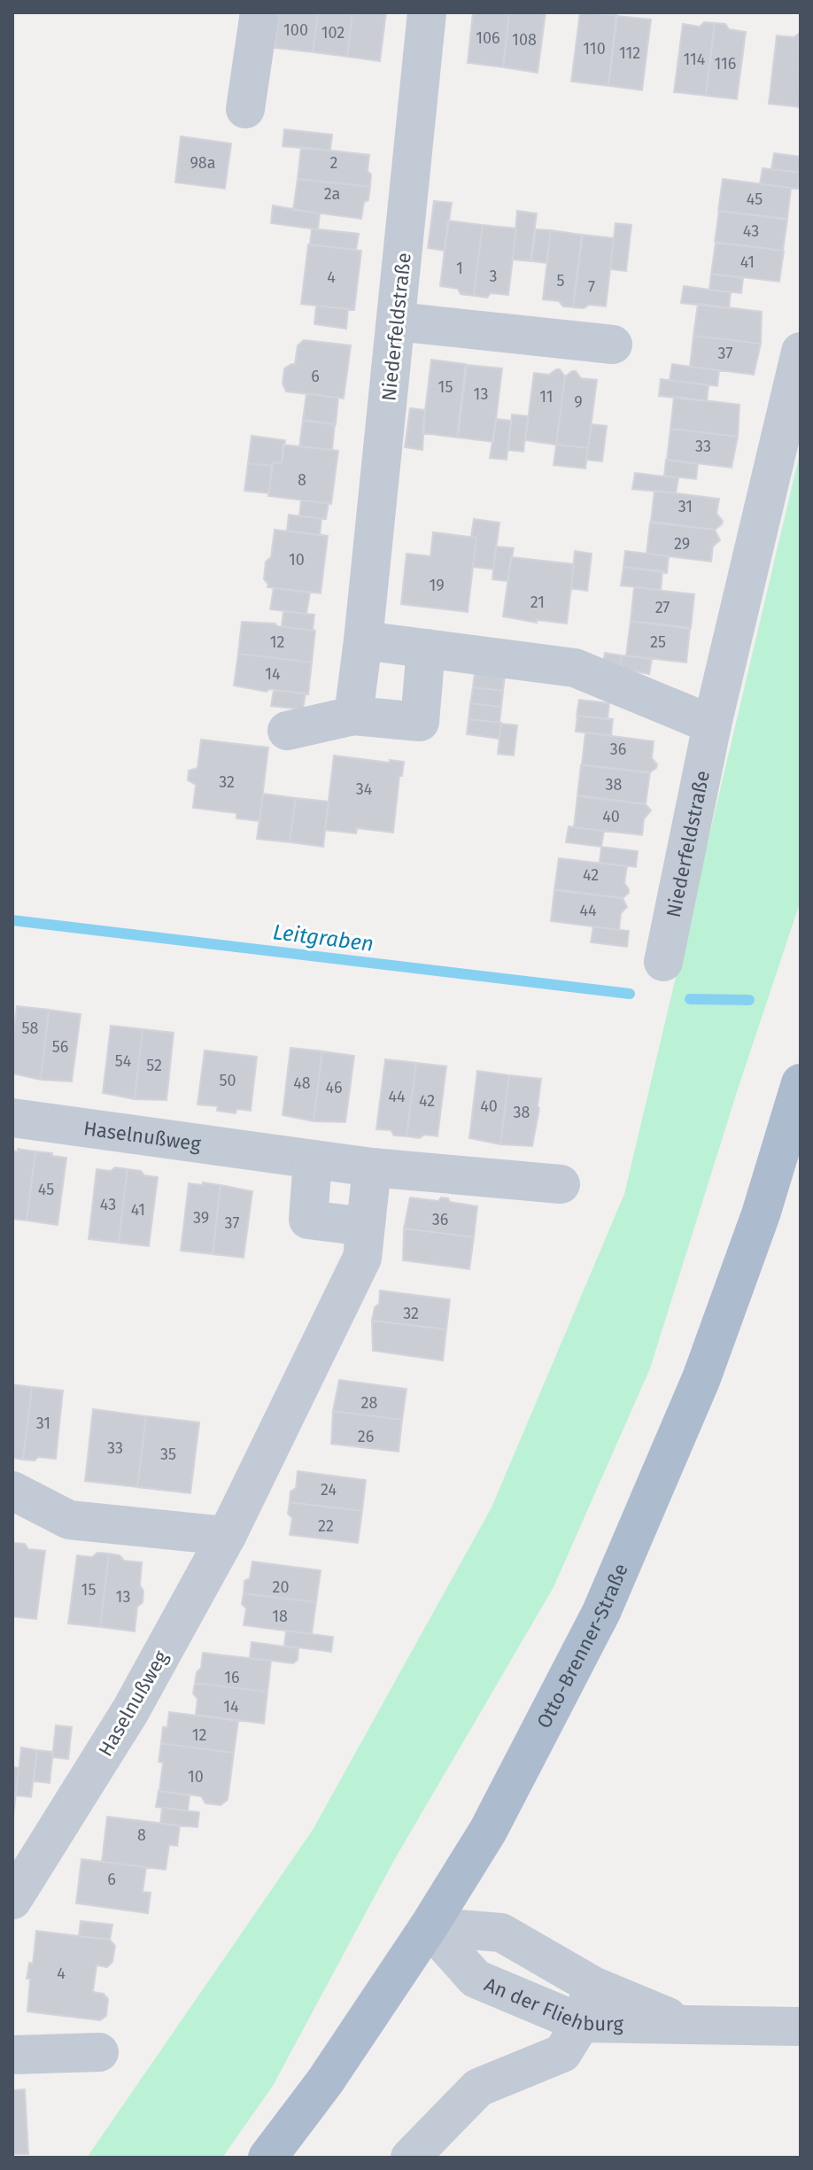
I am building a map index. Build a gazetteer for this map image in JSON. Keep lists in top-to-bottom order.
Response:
{
  "streets": {
    "main road": ["Otto-Brenner-Straße"],
    "street": ["Niederfeldstraße", "Haselnußweg", "An der Fliehburg"]
  },
  "crossings": [
    ["Otto-Brenner-Straße", "An der Fliehburg"]
  ],
  "water": ["Leitgraben"],
  "house_numbers": [
    "100",
    "102",
    "106",
    "108",
    "110",
    "112",
    "114",
    "116",
    "98a",
    "2",
    "2a",
    "45",
    "43",
    "41",
    "1",
    "3",
    "4",
    "5",
    "7",
    "37",
    "6",
    "15",
    "13",
    "11",
    "9",
    "33",
    "8",
    "31",
    "29",
    "10",
    "19",
    "21",
    "27",
    "12",
    "25",
    "14",
    "36",
    "32",
    "38",
    "34",
    "40",
    "42",
    "44",
    "58",
    "56",
    "54",
    "52",
    "50",
    "48",
    "46",
    "44",
    "42",
    "40",
    "38",
    "45",
    "43",
    "41",
    "39",
    "36",
    "37",
    "32",
    "28",
    "31",
    "26",
    "33",
    "35",
    "24",
    "22",
    "20",
    "15",
    "13",
    "18",
    "16",
    "14",
    "12",
    "10",
    "8",
    "6",
    "4"
  ]
}
